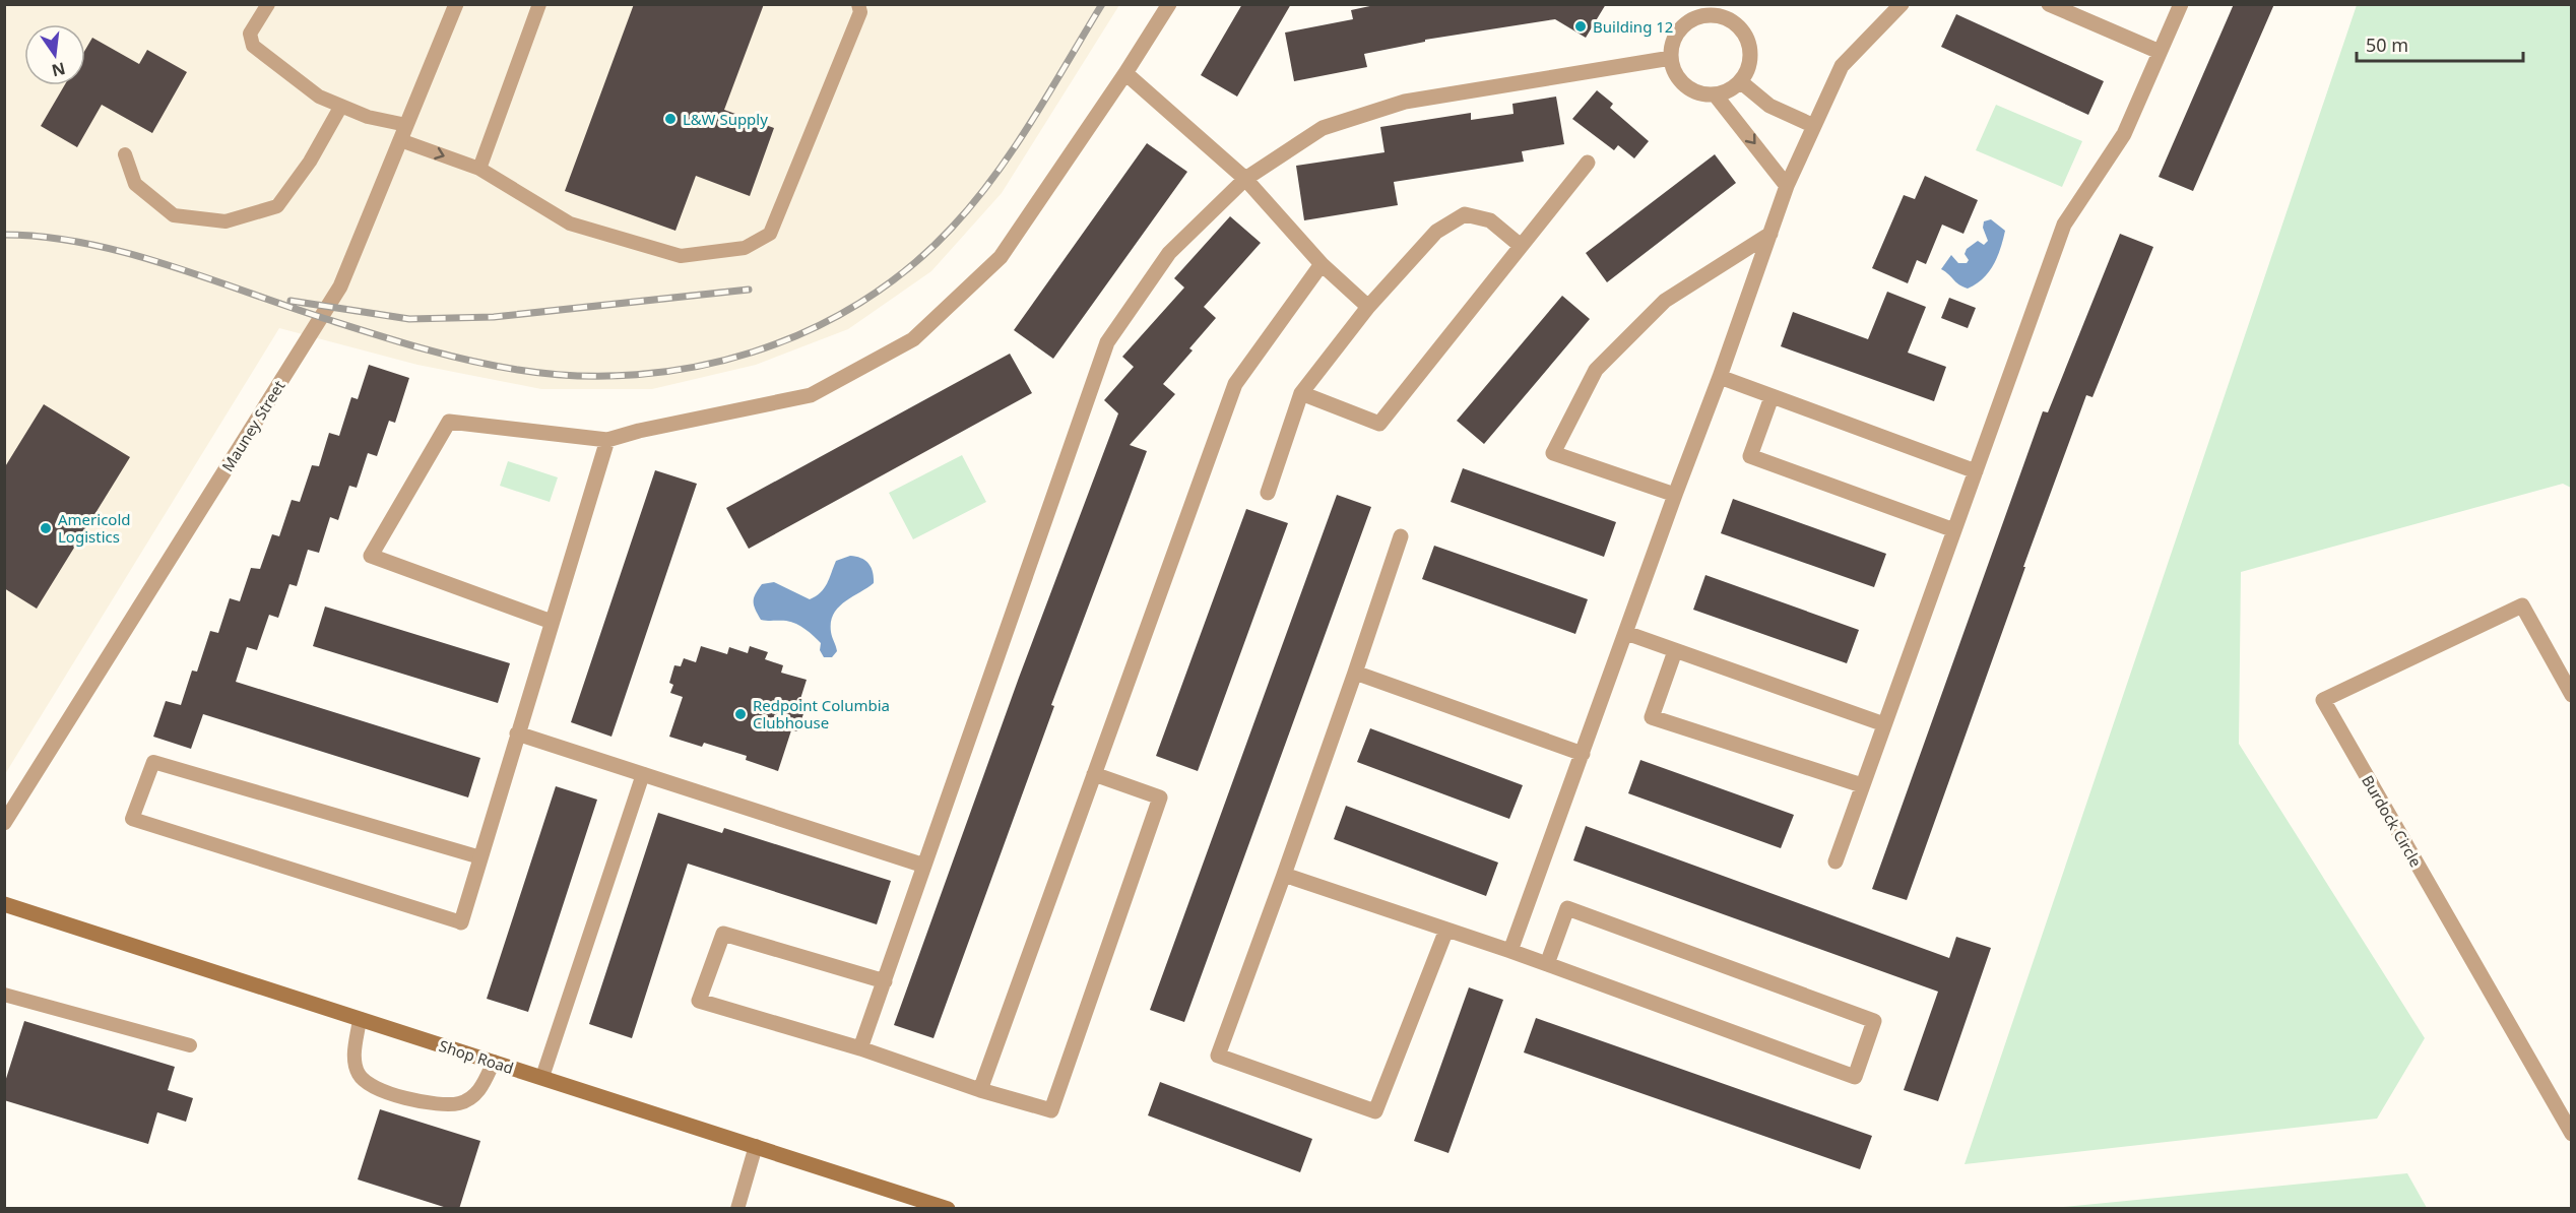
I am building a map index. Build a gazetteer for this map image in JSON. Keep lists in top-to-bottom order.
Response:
{
  "streets": {
    "street": ["Mauney Street", "Burdock Circle", "Shop Road"]
  },
  "places": [
    "Building 12",
    "L&W Supply",
    "Americold Logistics",
    "Redpoint Columbia Clubhouse"
  ],
  "scale_bar": "50 m",
  "north": "bottom"
}
